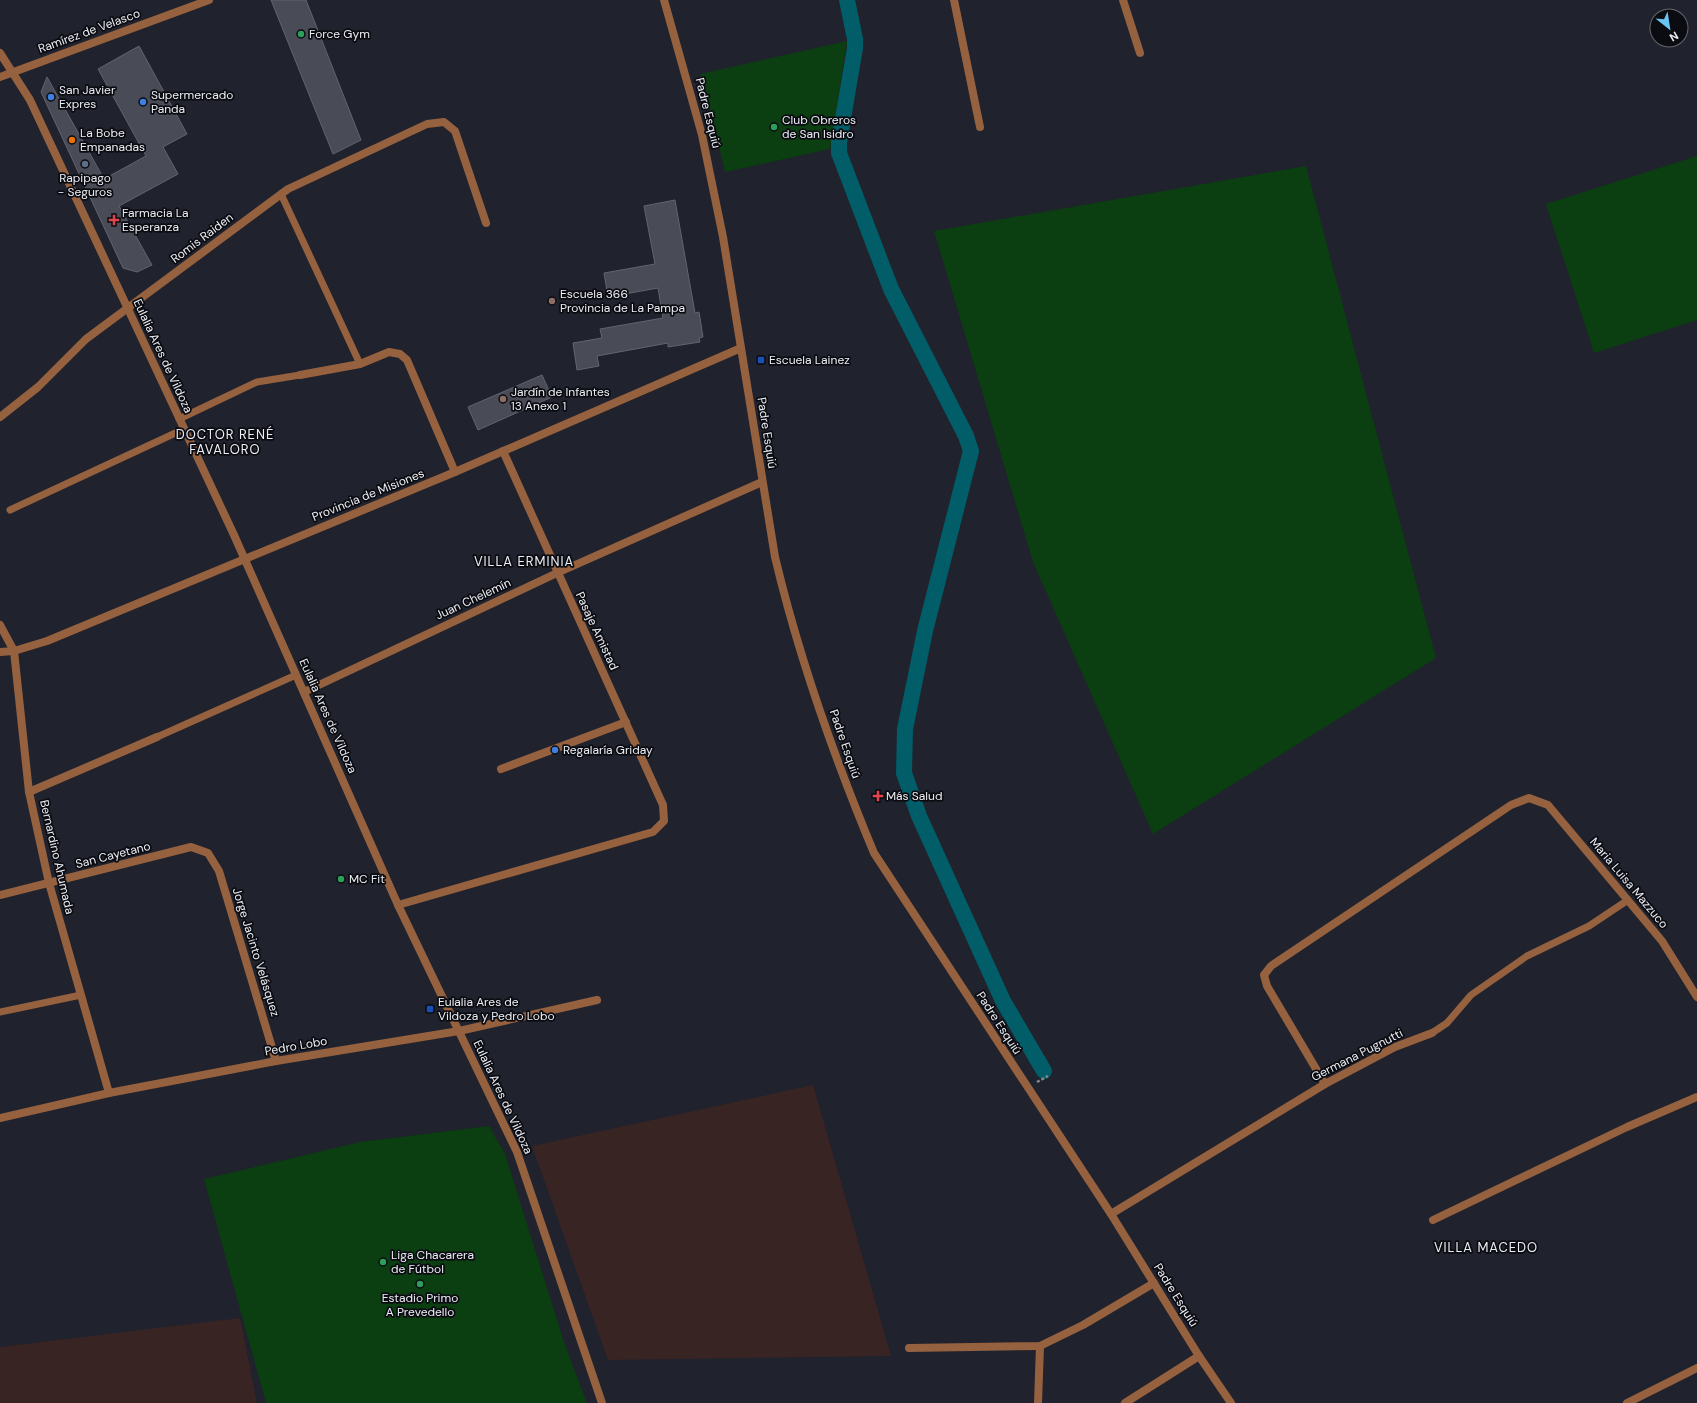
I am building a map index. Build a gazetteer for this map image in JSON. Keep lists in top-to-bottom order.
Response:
{
  "streets": {
    "street": [
      "Ramírez de Velasco",
      "Padre Esquiú",
      "Romis Raiden",
      "Eulalia Ares de Vildoza",
      "Provincia de Misiones",
      "Juan Chelemín",
      "Pasaje Amistad",
      "San Cayetano",
      "Bernardino Ahumada",
      "Maria Luisa Mazzuco",
      "Jorge Jacinto Velásquez",
      "Pedro Lobo",
      "Germana Pugnutti"
    ]
  },
  "crossings": [
    ["Ramírez de Velasco", "Eulalia Ares de Vildoza"],
    ["Padre Esquiú", "Provincia de Misiones"],
    ["Padre Esquiú", "Juan Chelemín"],
    ["Padre Esquiú", "Germana Pugnutti"],
    ["Romis Raiden", "Eulalia Ares de Vildoza"],
    ["Eulalia Ares de Vildoza", "Provincia de Misiones"],
    ["Eulalia Ares de Vildoza", "Juan Chelemín"],
    ["Eulalia Ares de Vildoza", "Pasaje Amistad"],
    ["Eulalia Ares de Vildoza", "Pedro Lobo"],
    ["Provincia de Misiones", "Pasaje Amistad"],
    ["Provincia de Misiones", "Bernardino Ahumada"],
    ["Juan Chelemín", "Pasaje Amistad"],
    ["San Cayetano", "Bernardino Ahumada"],
    ["San Cayetano", "Jorge Jacinto Velásquez"],
    ["Bernardino Ahumada", "Pedro Lobo"],
    ["Maria Luisa Mazzuco", "Germana Pugnutti"],
    ["Jorge Jacinto Velásquez", "Pedro Lobo"]
  ],
  "districts": ["DOCTOR RENÉ FAVALORO", "VILLA ERMINIA", "VILLA MACEDO"],
  "places": {
    "other": [
      "Force Gym",
      "San Javier Expres",
      "Supermercado Panda",
      "Club Obreros de San Isidro",
      "La Bobe Empanadas",
      "Rapipago - Seguros",
      "Escuela 366 Provincia de La Pampa",
      "Jardín de Infantes 13 Anexo 1",
      "Regalaría Griday",
      "MC Fit",
      "Liga Chacarera de Fútbol",
      "Estadio Primo A Prevedello"
    ],
    "health": ["Farmacia La Esperanza", "Más Salud"],
    "transit": ["Escuela Lainez", "Eulalia Ares de Vildoza y Pedro Lobo"]
  },
  "north": "bottom right"
}
